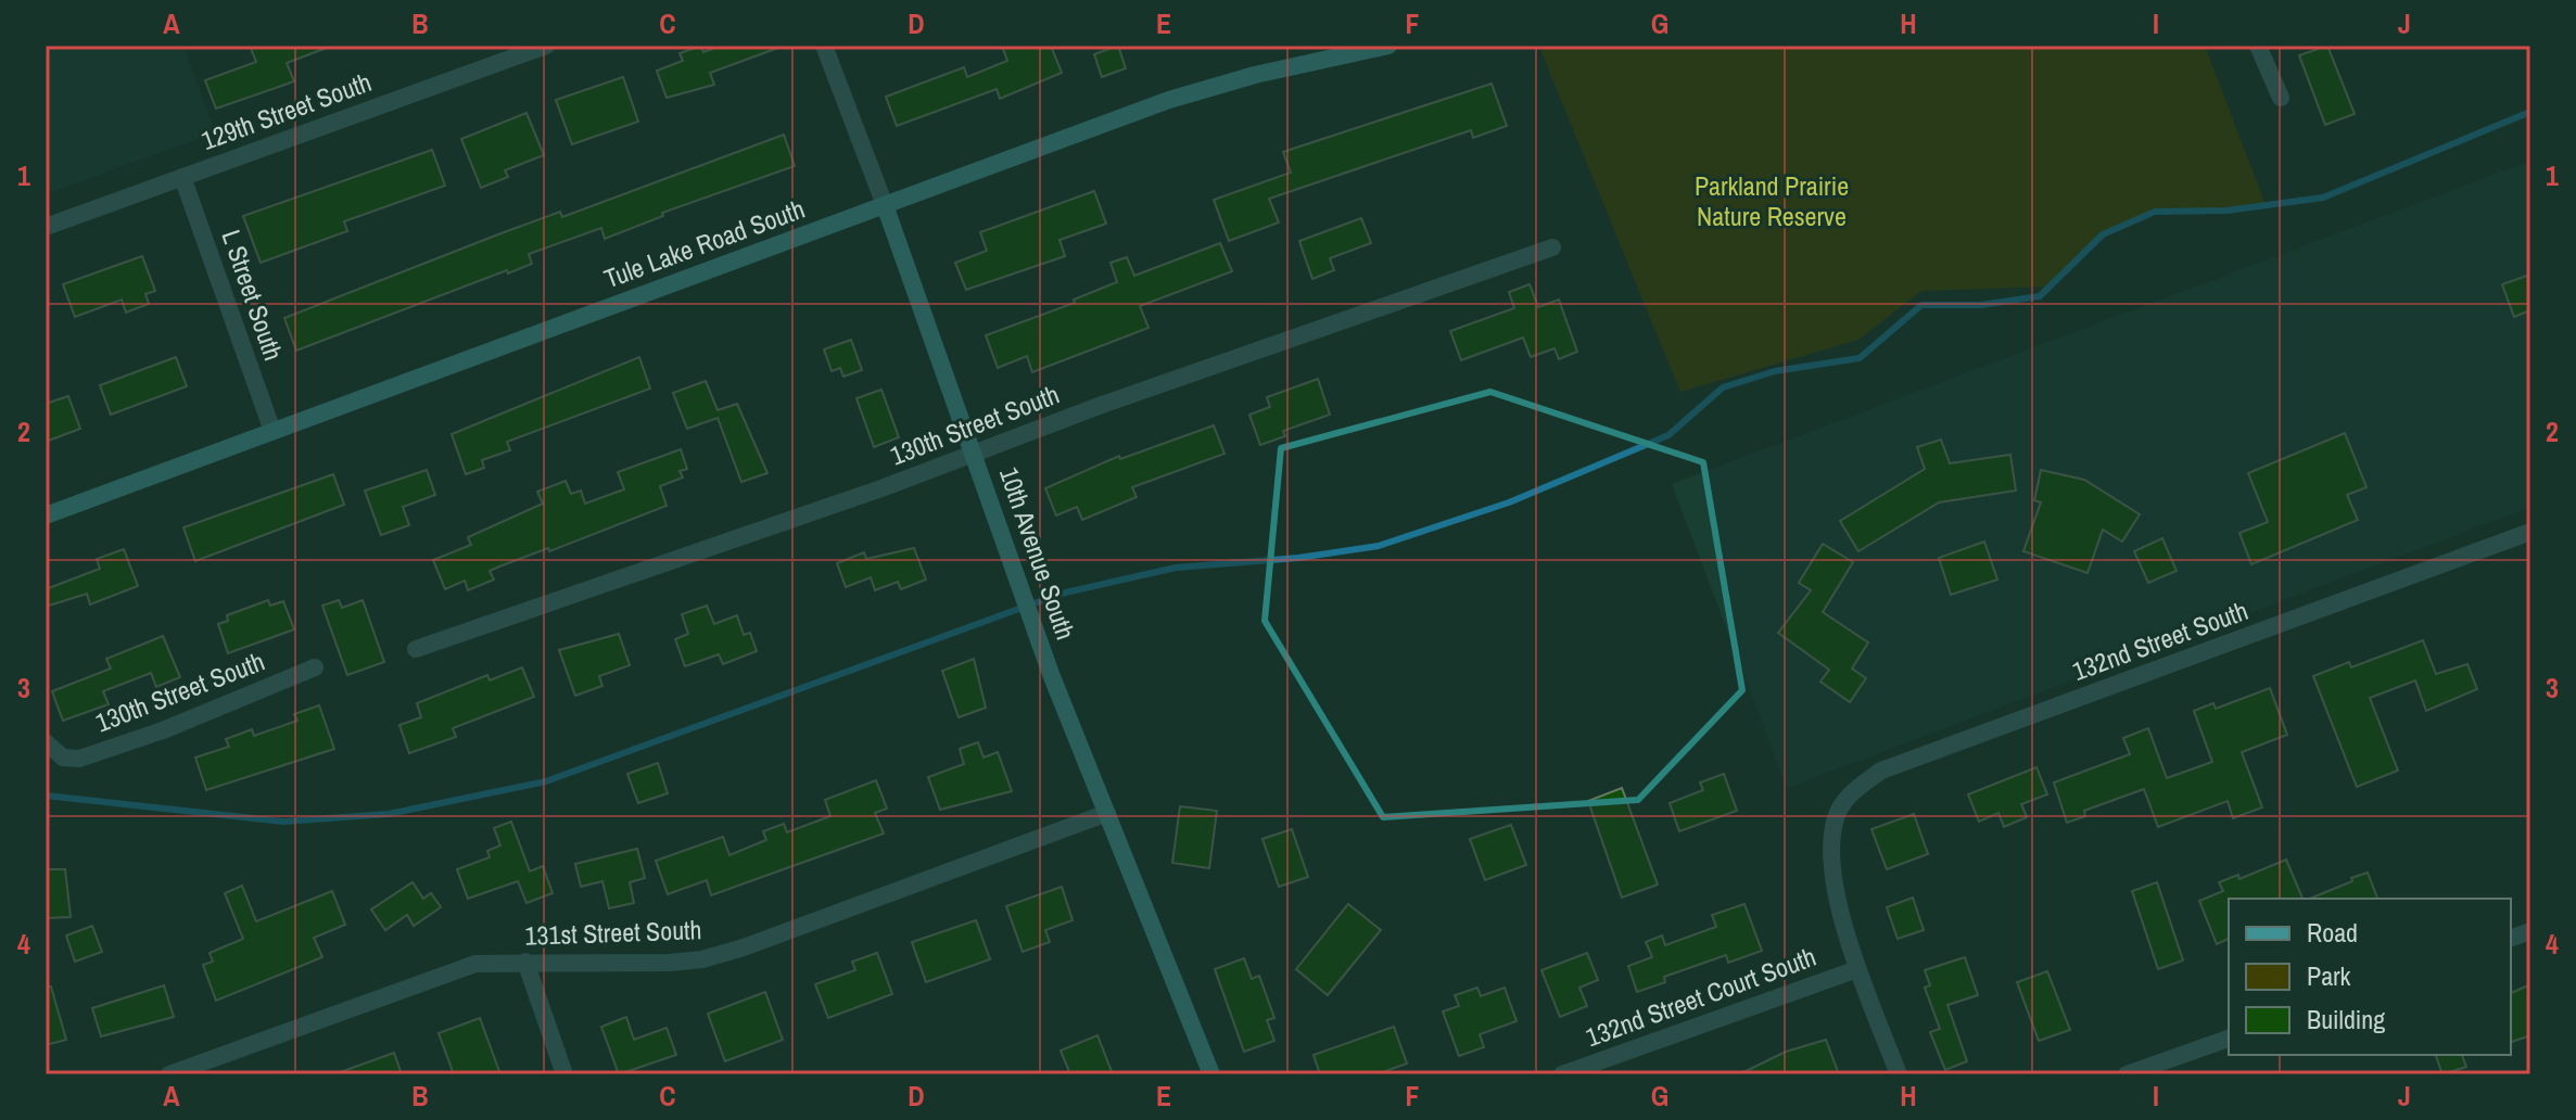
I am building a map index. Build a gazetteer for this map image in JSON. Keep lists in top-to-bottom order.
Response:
{
  "streets": {
    "street": [
      "129th Street South",
      "Tule Lake Road South",
      "L Street South",
      "130th Street South",
      "10th Avenue South",
      "132nd Street South",
      "131st Street South",
      "132nd Street Court South"
    ]
  },
  "crossings": [
    ["129th Street South", "L Street South"],
    ["Tule Lake Road South", "L Street South"],
    ["Tule Lake Road South", "10th Avenue South"],
    ["130th Street South", "10th Avenue South"],
    ["10th Avenue South", "131st Street South"],
    ["132nd Street South", "132nd Street Court South"]
  ],
  "parks": ["Parkland Prairie Nature Reserve"],
  "legend": ["Road", "Park", "Building"],
  "grid": {
    "columns": [
      "A",
      "B",
      "C",
      "D",
      "E",
      "F",
      "G",
      "H",
      "I",
      "J"
    ],
    "rows": [
      "1",
      "2",
      "3",
      "4"
    ]
  }
}
